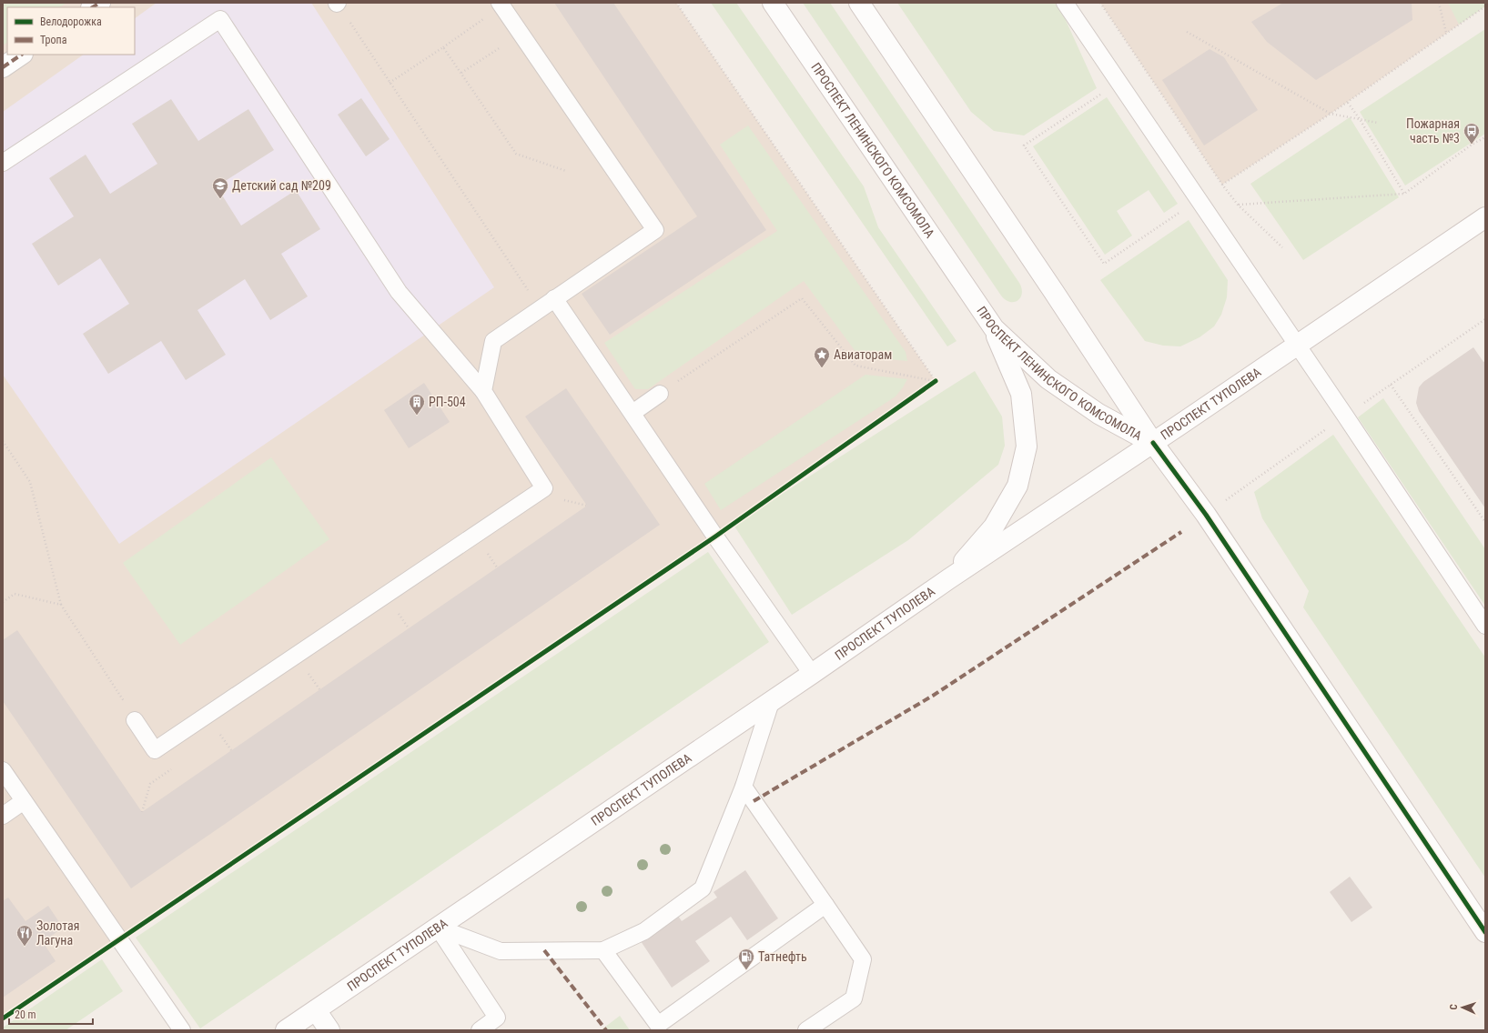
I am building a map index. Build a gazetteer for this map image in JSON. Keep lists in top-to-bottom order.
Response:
{
  "streets": {
    "main road": ["ПРОСПЕКТ ЛЕНИНСКОГО КОМСОМОЛА", "ПРОСПЕКТ ТУПОЛЕВА"]
  },
  "crossings": [
    ["ПРОСПЕКТ ЛЕНИНСКОГО КОМСОМОЛА", "ПРОСПЕКТ ТУПОЛЕВА"]
  ],
  "places": {
    "bus stop": ["Пожарная часть №3"],
    "school or university": ["Детский сад №209"],
    "place": ["Авиаторам"],
    "building": ["РП-504"],
    "restaurant": ["Золотая Лагуна"],
    "fuel station": ["Татнефть"]
  },
  "legend": ["Велодорожка", "Тропа"],
  "scale_bar": "20 m",
  "north": "left"
}
